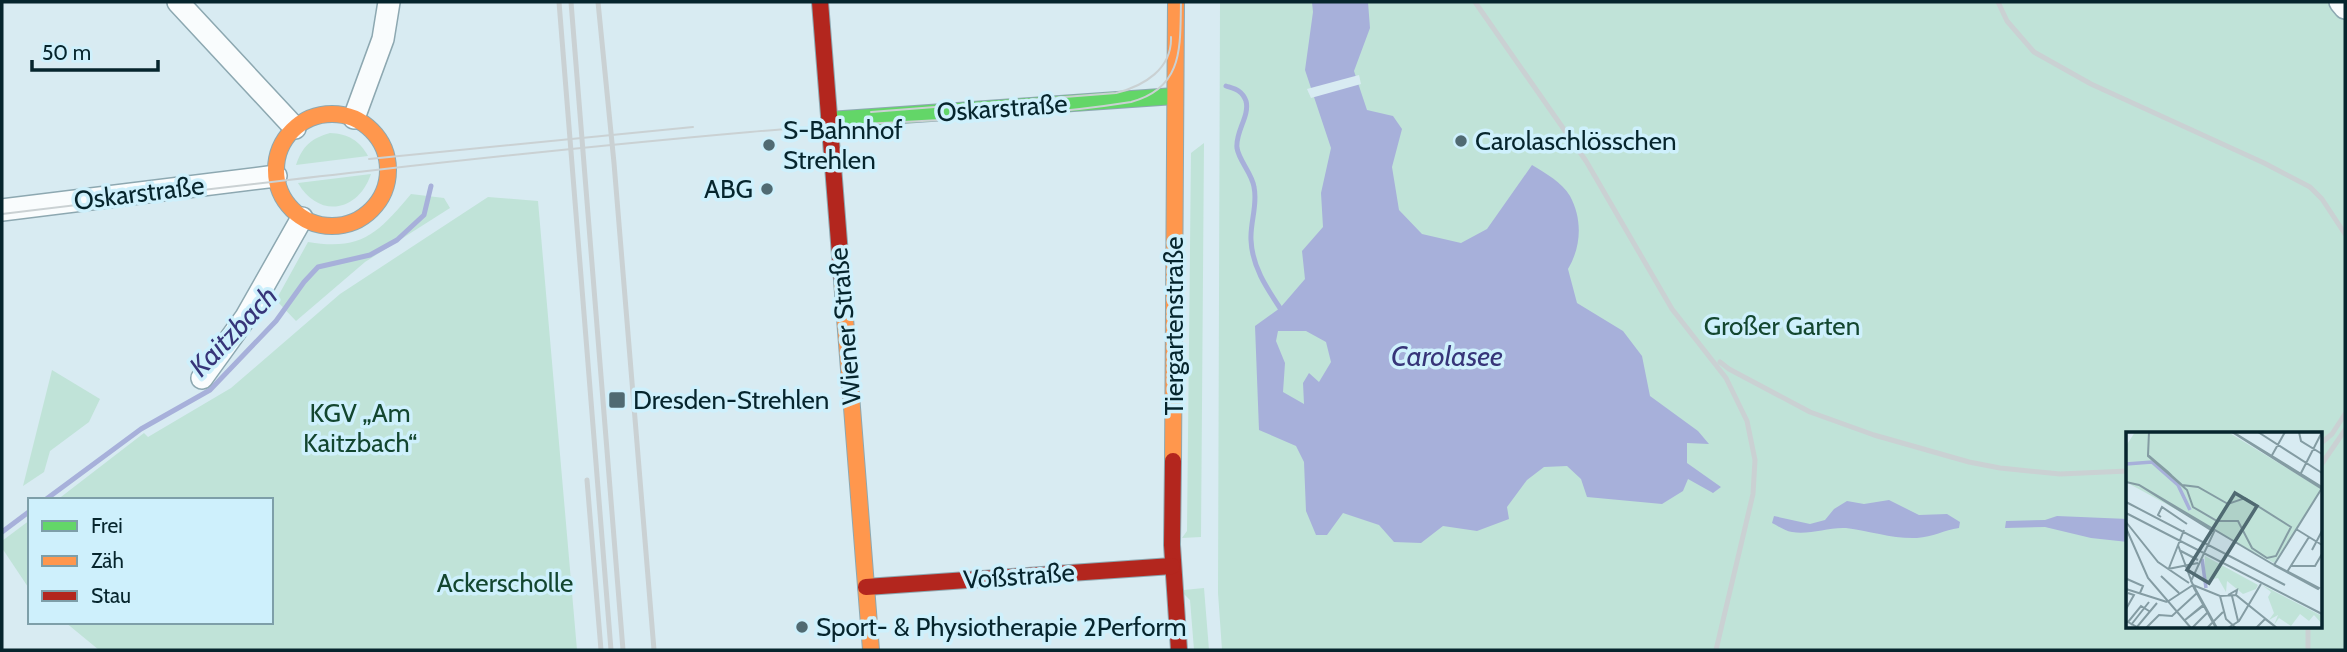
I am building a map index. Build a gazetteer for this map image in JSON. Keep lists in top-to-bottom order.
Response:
{
  "streets": {
    "street": [
      "Oskarstraße",
      "Wiener Straße",
      "Tiergartenstraße",
      "Voßstraße"
    ]
  },
  "crossings": [
    ["Oskarstraße", "Wiener Straße"],
    ["Oskarstraße", "Tiergartenstraße"],
    ["Wiener Straße", "Voßstraße"],
    ["Tiergartenstraße", "Voßstraße"]
  ],
  "water": ["Kaitzbach", "Carolasee"],
  "parks": ["Großer Garten", "KGV „Am Kaitzbach“", "Ackerscholle"],
  "places": {
    "other": [
      "Carolaschlösschen",
      "S-Bahnhof Strehlen",
      "ABG",
      "Sport- & Physiotherapie 2Perform"
    ],
    "transit": ["Dresden-Strehlen"]
  },
  "legend": ["Frei", "Zäh", "Stau"],
  "scale_bar": "50 m"
}
